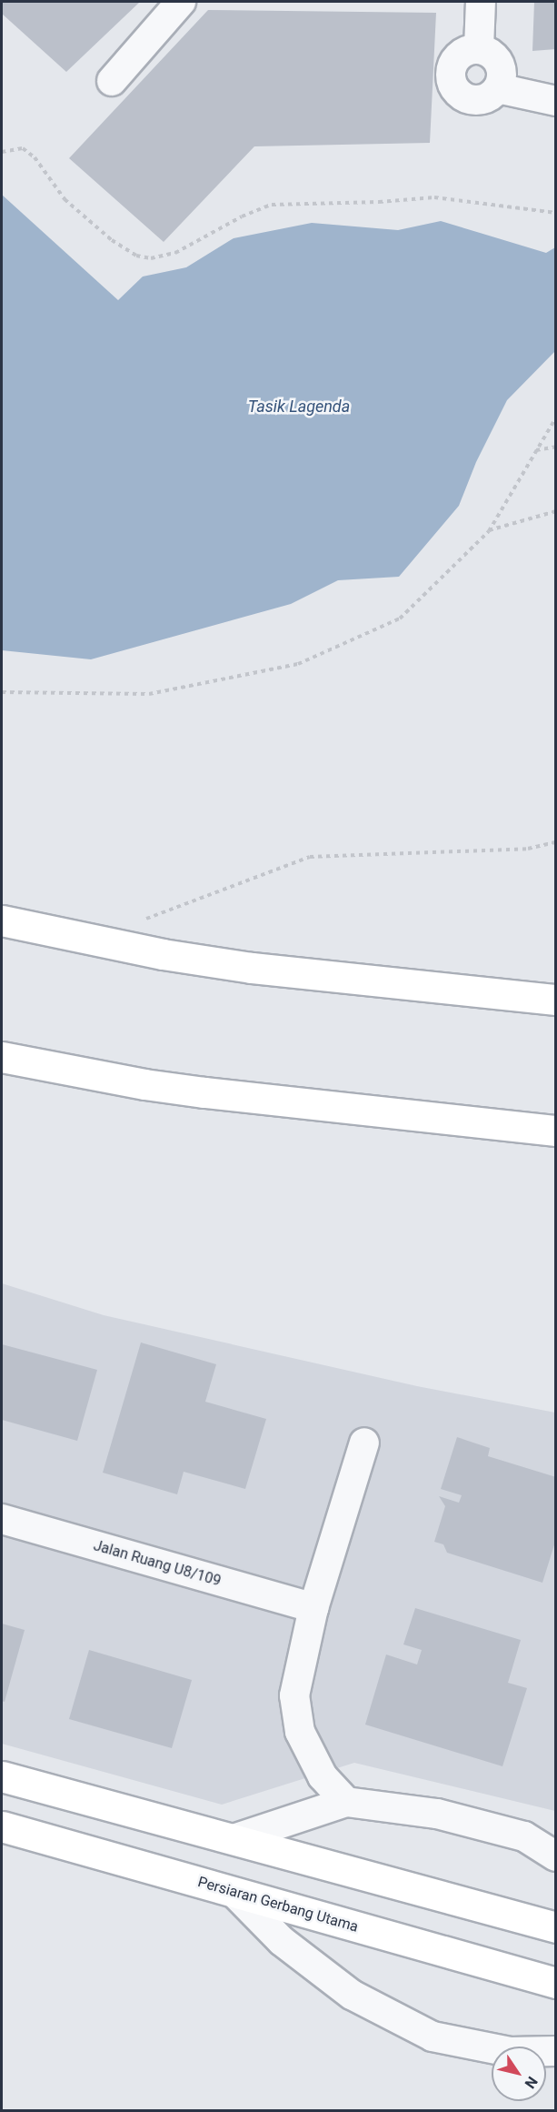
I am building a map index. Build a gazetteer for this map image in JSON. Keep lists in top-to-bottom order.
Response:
{
  "streets": {
    "main road": ["Persiaran Gerbang Utama"],
    "street": ["Jalan Ruang U8/109"]
  },
  "water": ["Tasik Lagenda"],
  "north": "bottom right"
}
